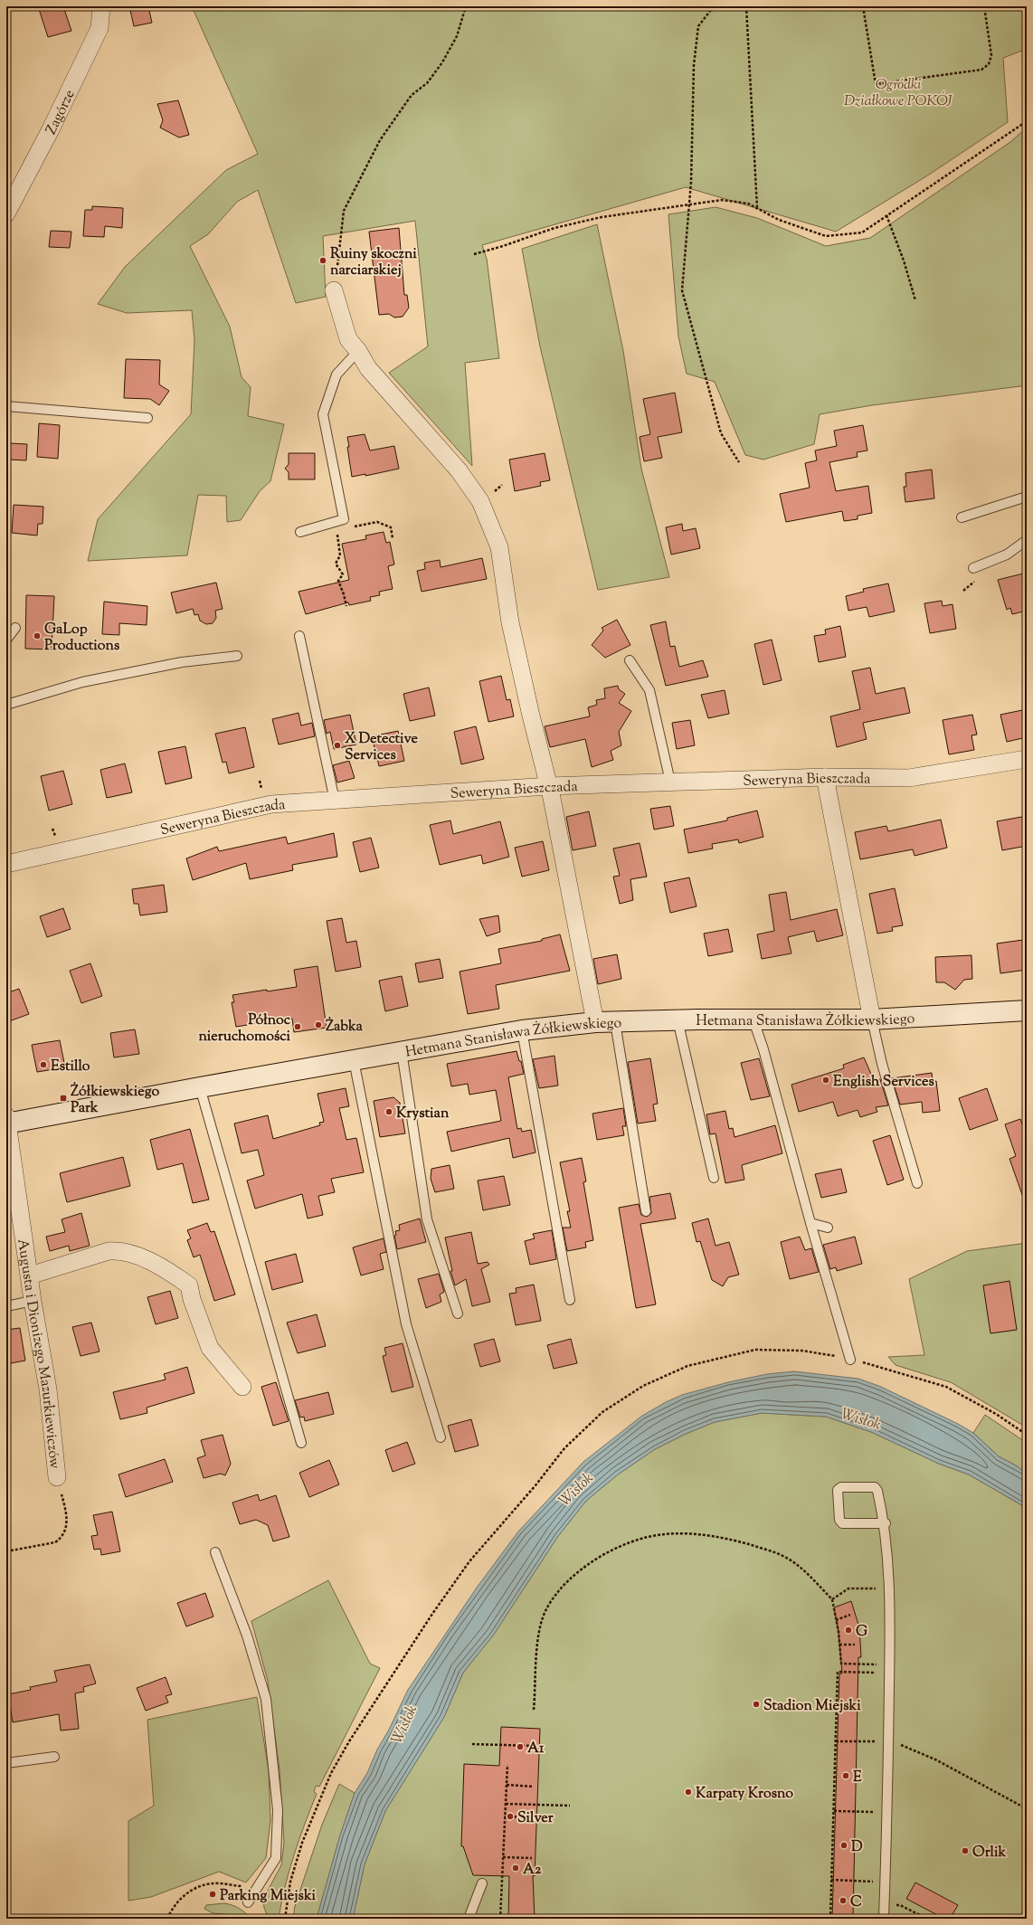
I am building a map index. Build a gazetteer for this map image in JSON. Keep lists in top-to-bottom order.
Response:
{
  "streets": {
    "street": [
      "Zagórze",
      "Seweryna Bieszczada",
      "Hetmana Stanisława Żółkiewskiego",
      "Augusta i Dionizego Mazurkiewiczów"
    ]
  },
  "crossings": [
    ["Hetmana Stanisława Żółkiewskiego", "Augusta i Dionizego Mazurkiewiczów"]
  ],
  "water": ["Wisłok"],
  "parks": ["Ogródki Działkowe POKÓJ"],
  "places": {
    "other": [
      "Ruiny skoczni narciarskiej",
      "GaLop Productions",
      "X Detective Services",
      "Żabka",
      "Północ nieruchomości",
      "Estillo",
      "English Services",
      "Krystian",
      "G",
      "Stadion Miejski",
      "A1",
      "E",
      "Karpaty Krosno",
      "Silver",
      "D",
      "Orlik",
      "A2",
      "Parking Miejski",
      "C"
    ],
    "transit": ["Żółkiewskiego Park"]
  }
}
